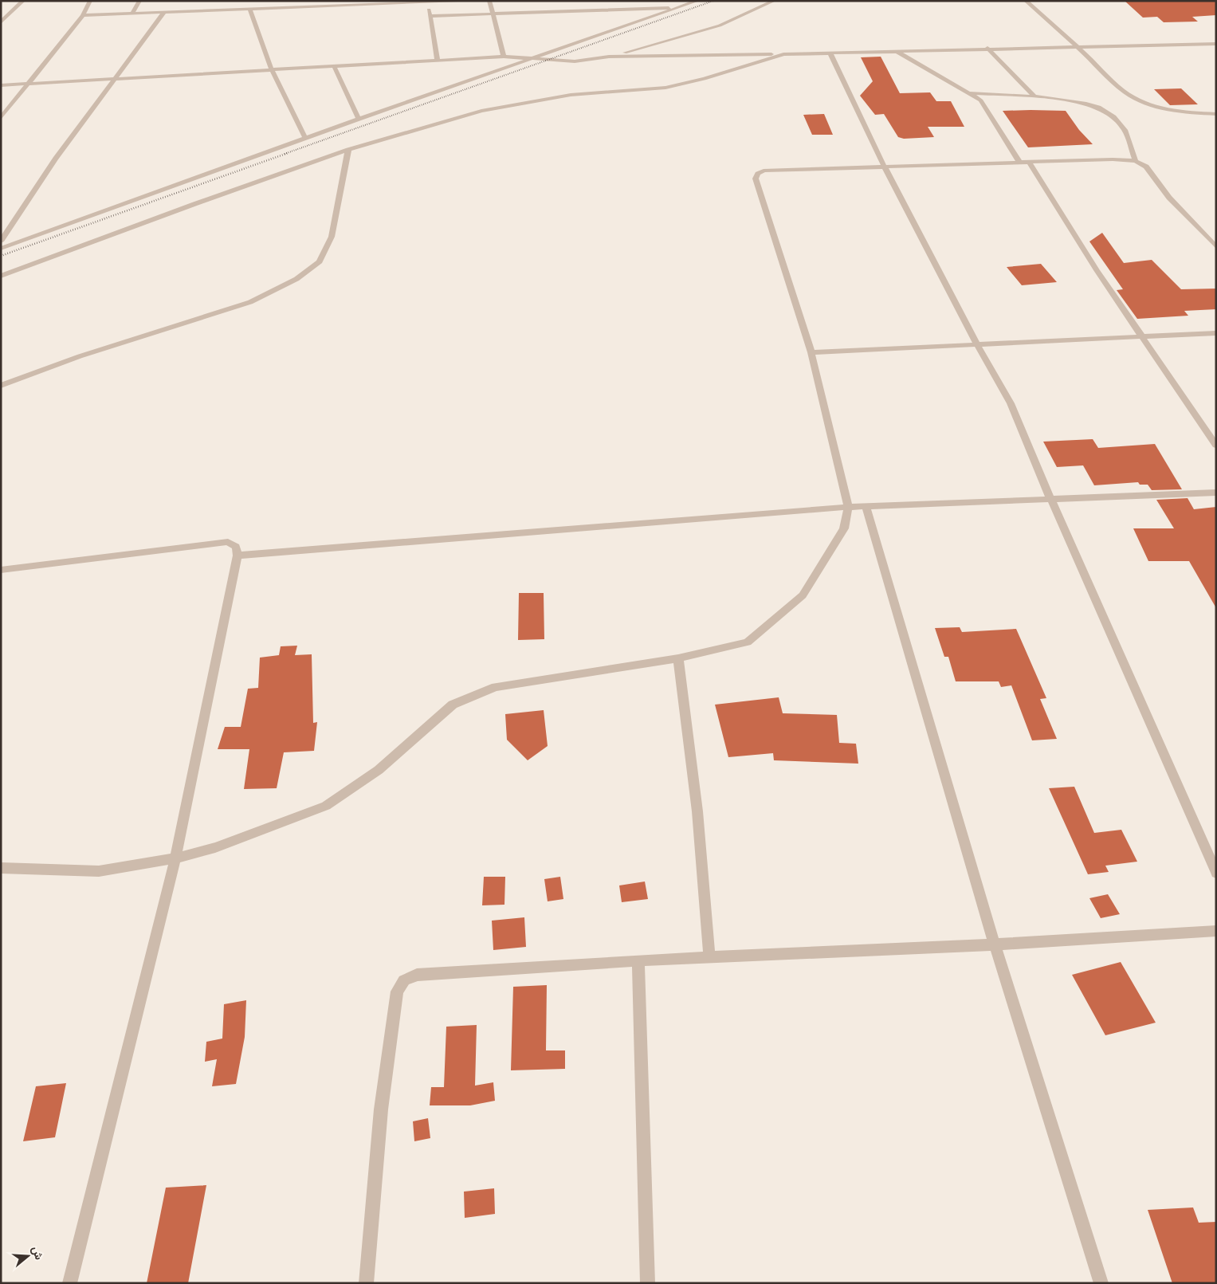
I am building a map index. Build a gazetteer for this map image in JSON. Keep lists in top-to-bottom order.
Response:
{
  "north": "right"
}
